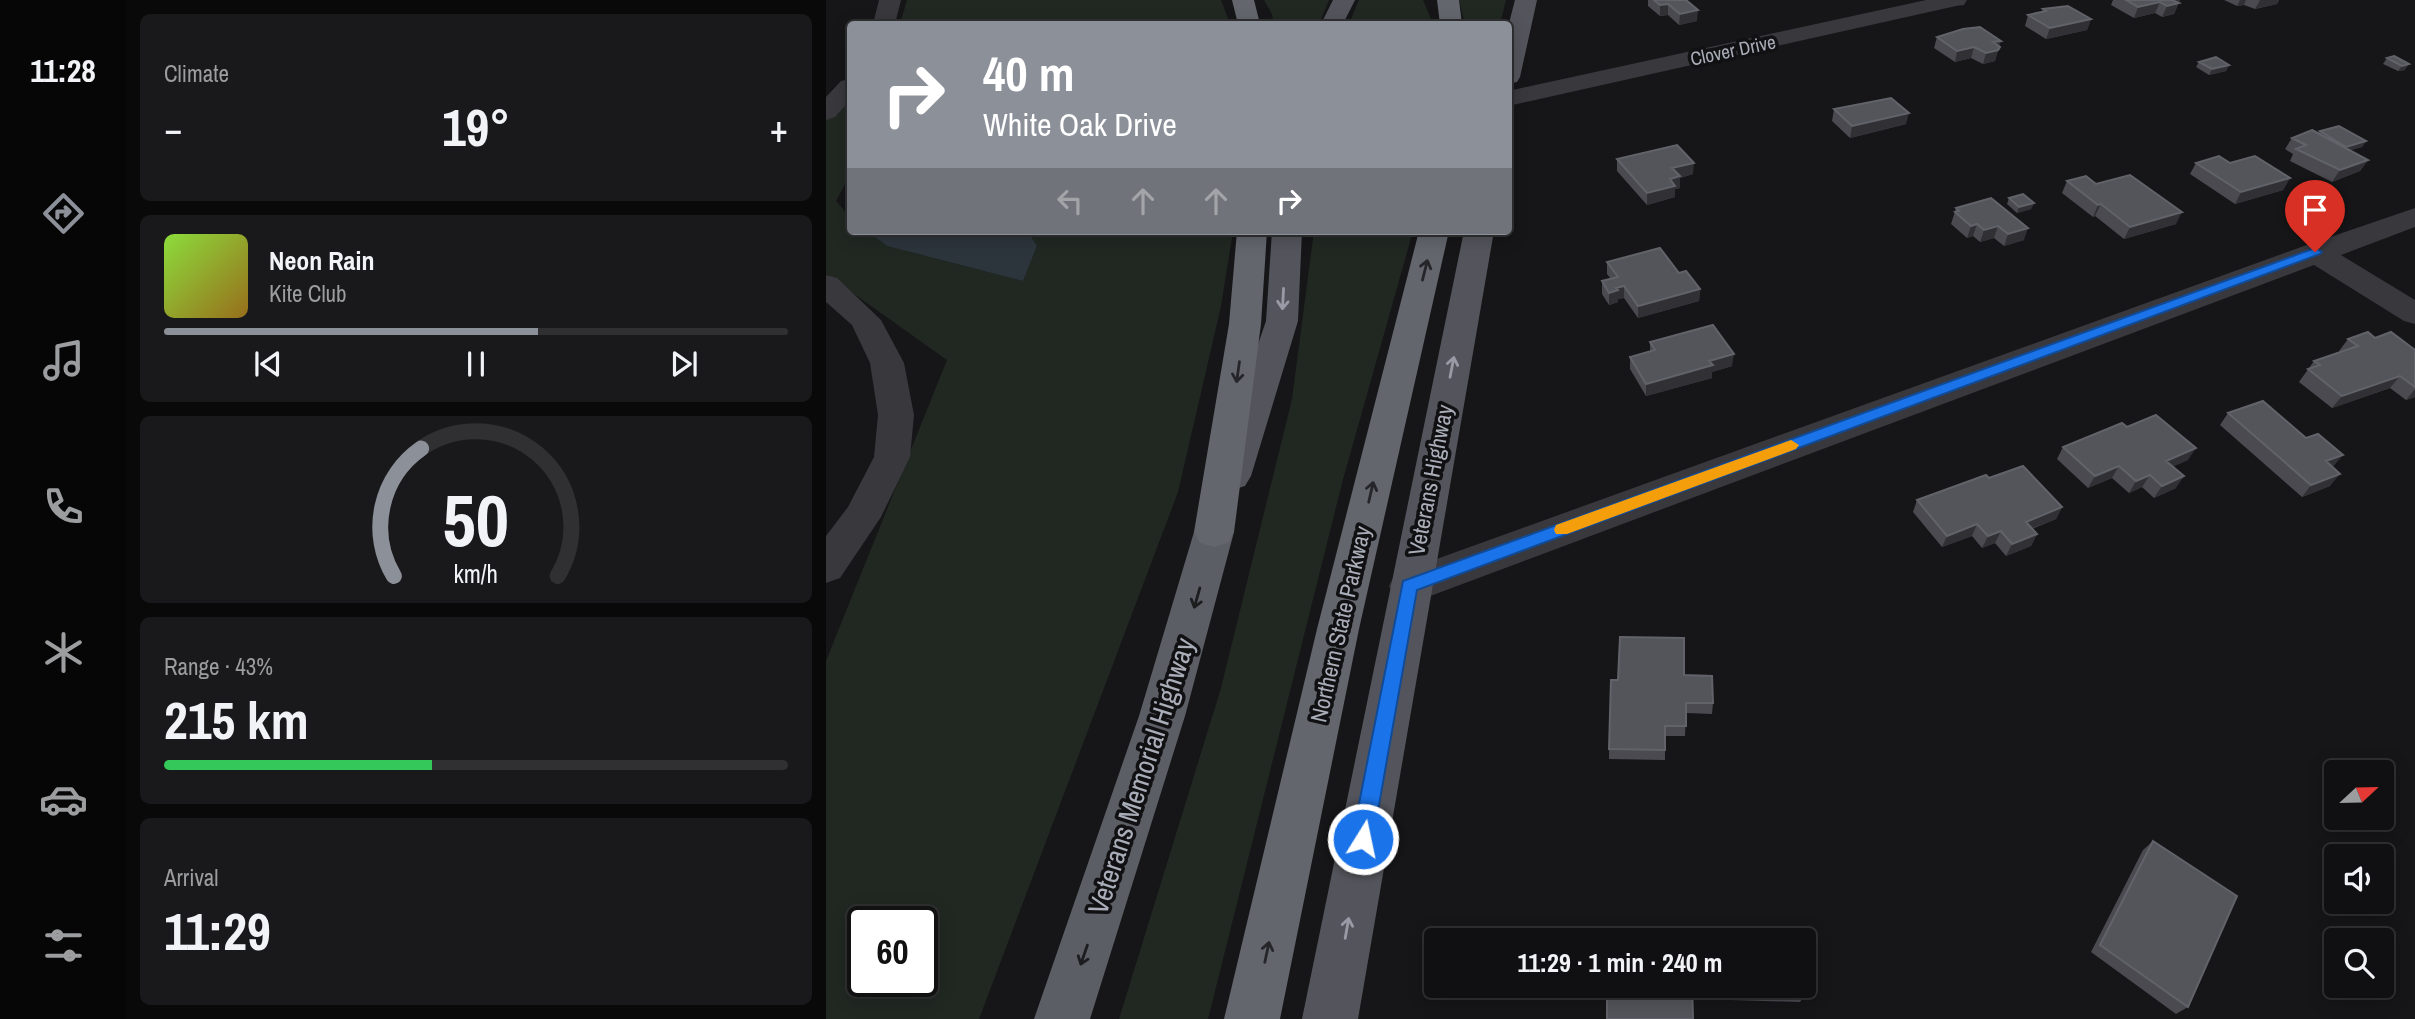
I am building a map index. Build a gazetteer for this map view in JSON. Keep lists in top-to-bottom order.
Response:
{
  "streets": {
    "highway": ["Northern State Parkway", "Veterans Memorial Highway"],
    "main road": ["Veterans Highway"],
    "street": ["Clover Drive"]
  },
  "one_way": ["Veterans Memorial Highway"],
  "north": "right",
  "page": {
    "tabs": "11:28",
    "tile": [
      "Climate",
      ["Range · 43%", "215 km"],
      ["Arrival", "11:29"]
    ],
    "turn": ["40 m", "White Oak Drive"],
    "heat": ["−", "19°", "+"],
    "song": ["Neon Rain", "Kite Club"],
    "limit": "60",
    "trip": "11:29 · 1 min · 240 m",
    "gauge": ["50", "km/h"]
  }
}
